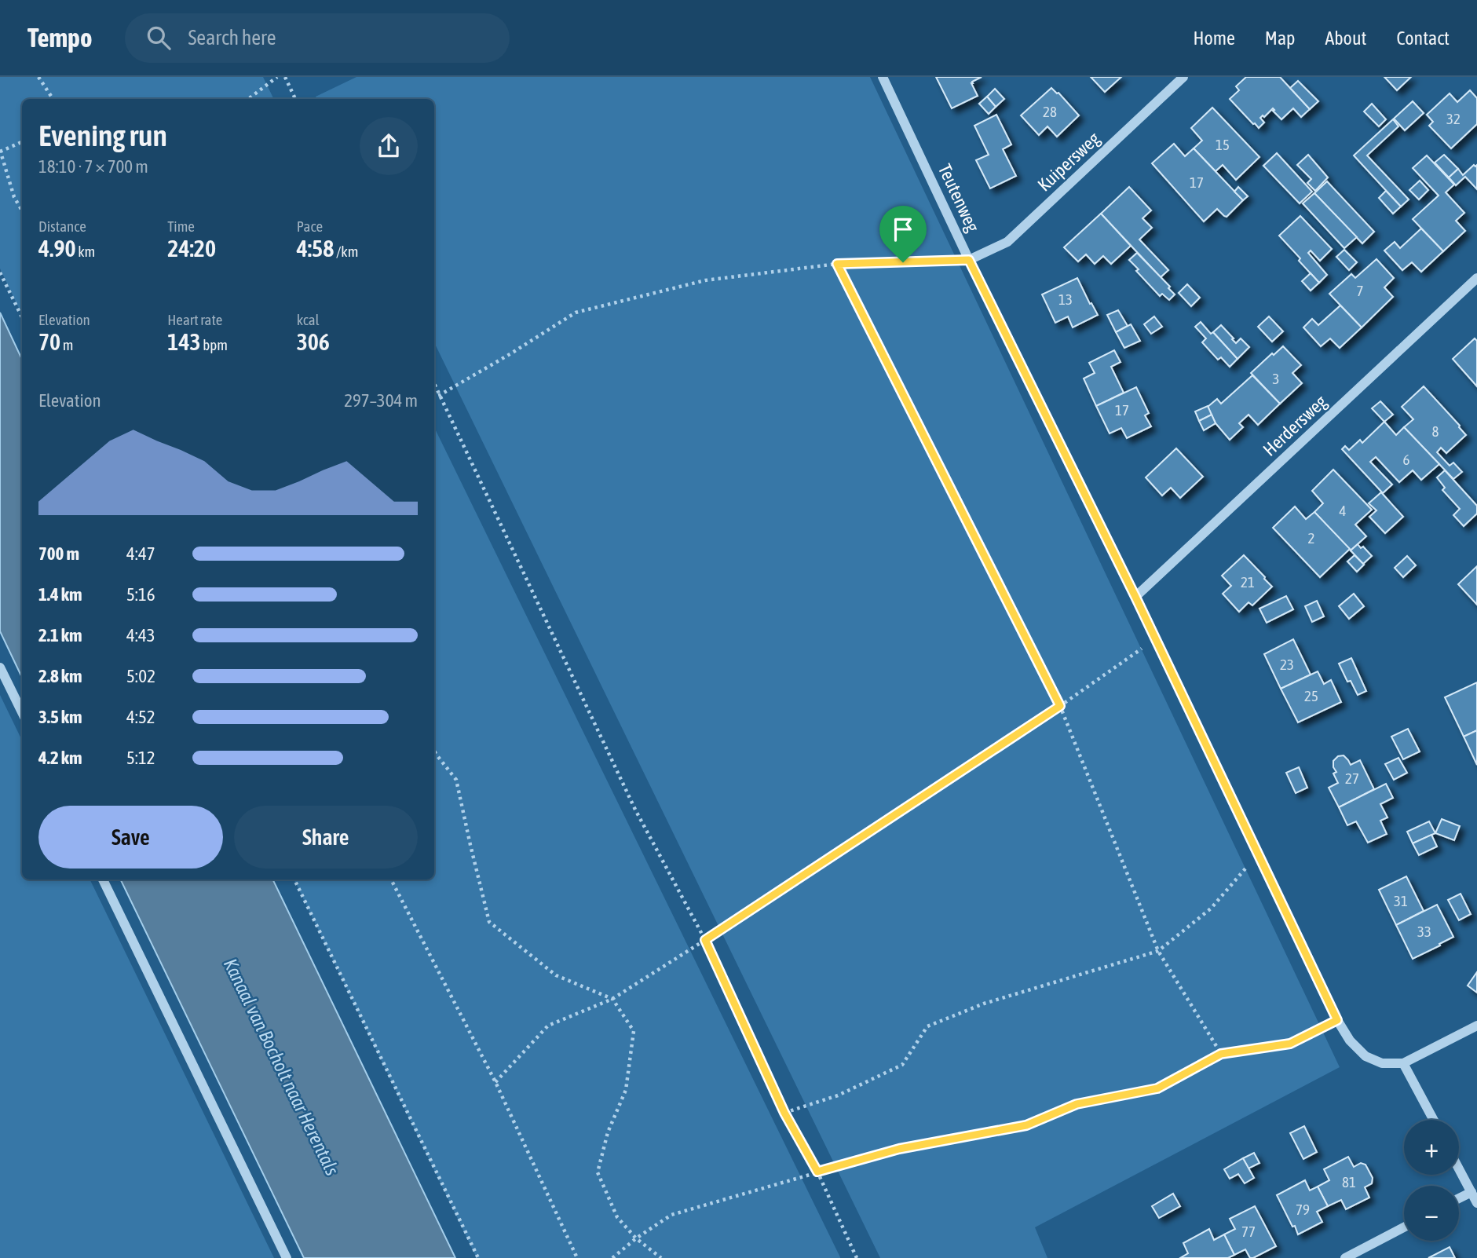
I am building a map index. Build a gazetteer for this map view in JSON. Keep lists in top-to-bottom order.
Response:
{
  "streets": {
    "street": ["Kuipersweg", "Teutenweg", "Herdersweg"]
  },
  "crossings": [
    ["Kuipersweg", "Teutenweg"],
    ["Teutenweg", "Herdersweg"]
  ],
  "water": ["Kanaal van Bocholt naar Herentals"],
  "house_numbers": [
    "28",
    "32",
    "15",
    "17",
    "7",
    "13",
    "3",
    "17",
    "8",
    "6",
    "4",
    "2",
    "21",
    "23",
    "25",
    "27",
    "31",
    "33",
    "81",
    "79",
    "77"
  ],
  "page": {
    "header": "Tempo",
    "search": "Search here",
    "nav": [
      "Home",
      "Map",
      "About",
      "Contact"
    ],
    "heading": ["Evening run", "18:10 · 7 × 700 m"],
    "stats": [
      ["Distance", "4.90 km"],
      ["Time", "24:20"],
      ["Pace", "4:58 /km"],
      ["Elevation", "70 m"],
      ["Heart rate", "143 bpm"],
      ["kcal", "306"]
    ],
    "chart": ["Elevation", "297–304 m"],
    "list": [
      {
        "name": "700 m",
        "note": "4:47"
      },
      {
        "name": "1.4 km",
        "note": "5:16"
      },
      {
        "name": "2.1 km",
        "note": "4:43"
      },
      {
        "name": "2.8 km",
        "note": "5:02"
      },
      {
        "name": "3.5 km",
        "note": "4:52"
      },
      {
        "name": "4.2 km",
        "note": "5:12"
      }
    ],
    "buttons": ["Save", "Share"],
    "map_buttons": ["+", "−"]
  }
}
